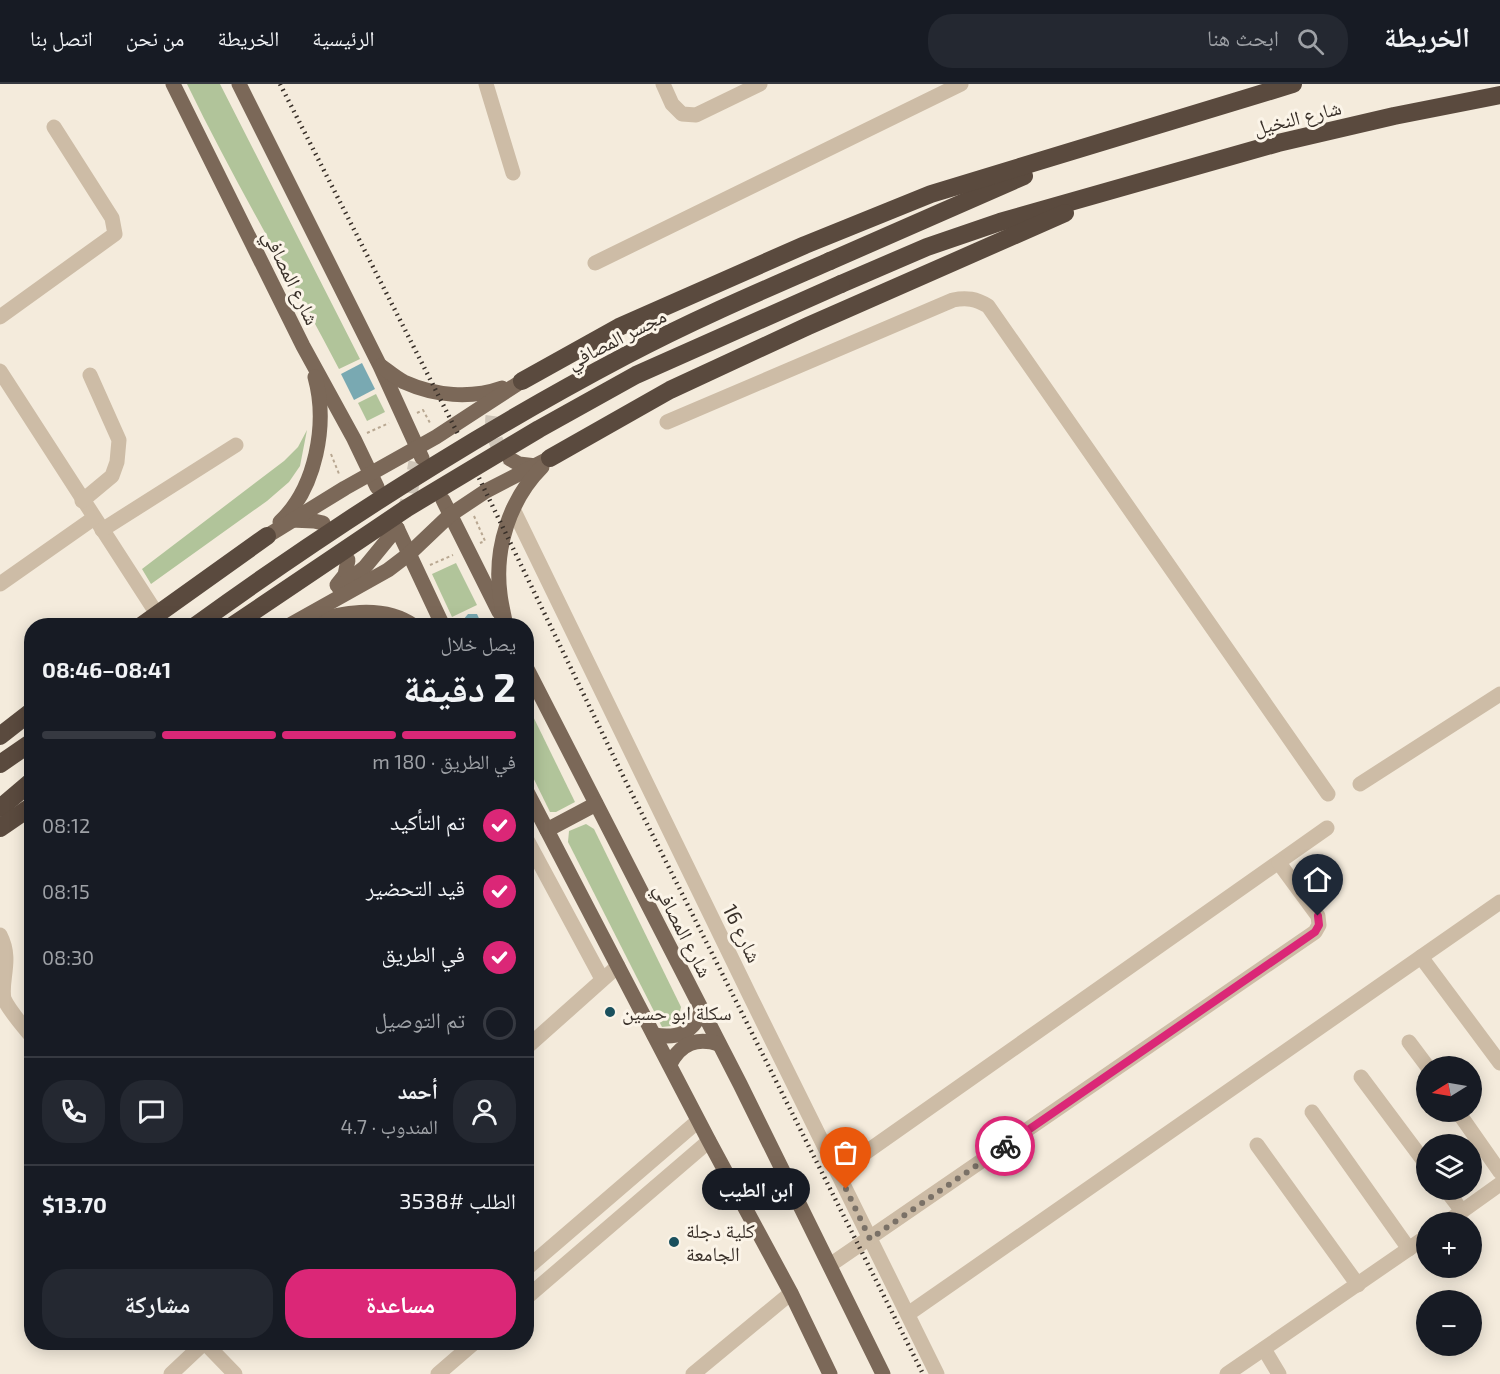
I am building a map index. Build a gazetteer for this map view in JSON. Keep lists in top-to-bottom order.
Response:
{
  "streets": {
    "highway": ["شارع النخيل", "مجسر المصافي"],
    "main road": ["شارع المصافي"],
    "street": ["شارع 16"]
  },
  "crossings": [
    ["شارع النخيل", "مجسر المصافي"]
  ],
  "places": ["سكلة ابو حسين", "ابن الطيب", "كلية دجلة الجامعة"],
  "north": "left",
  "page": {
    "header": "الخريطة",
    "search": "ابحث هنا",
    "nav": [
      "الرئيسية",
      "الخريطة",
      "من نحن",
      "اتصل بنا"
    ],
    "heading": ["2 دقيقة", "يصل خلال", "08:41–08:46"],
    "panel": [
      "أحمد",
      "المندوب · 4.7",
      "الطلب #3538",
      "$13.70"
    ],
    "bar": "في الطريق · 180 m",
    "list": [
      ["تم التأكيد", "08:12"],
      ["قيد التحضير", "08:15"],
      ["في الطريق", "08:30"],
      "تم التوصيل"
    ],
    "map_buttons": ["+", "−"],
    "bubble": "ابن الطيب",
    "buttons": ["مساعدة", "مشاركة"]
  }
}
